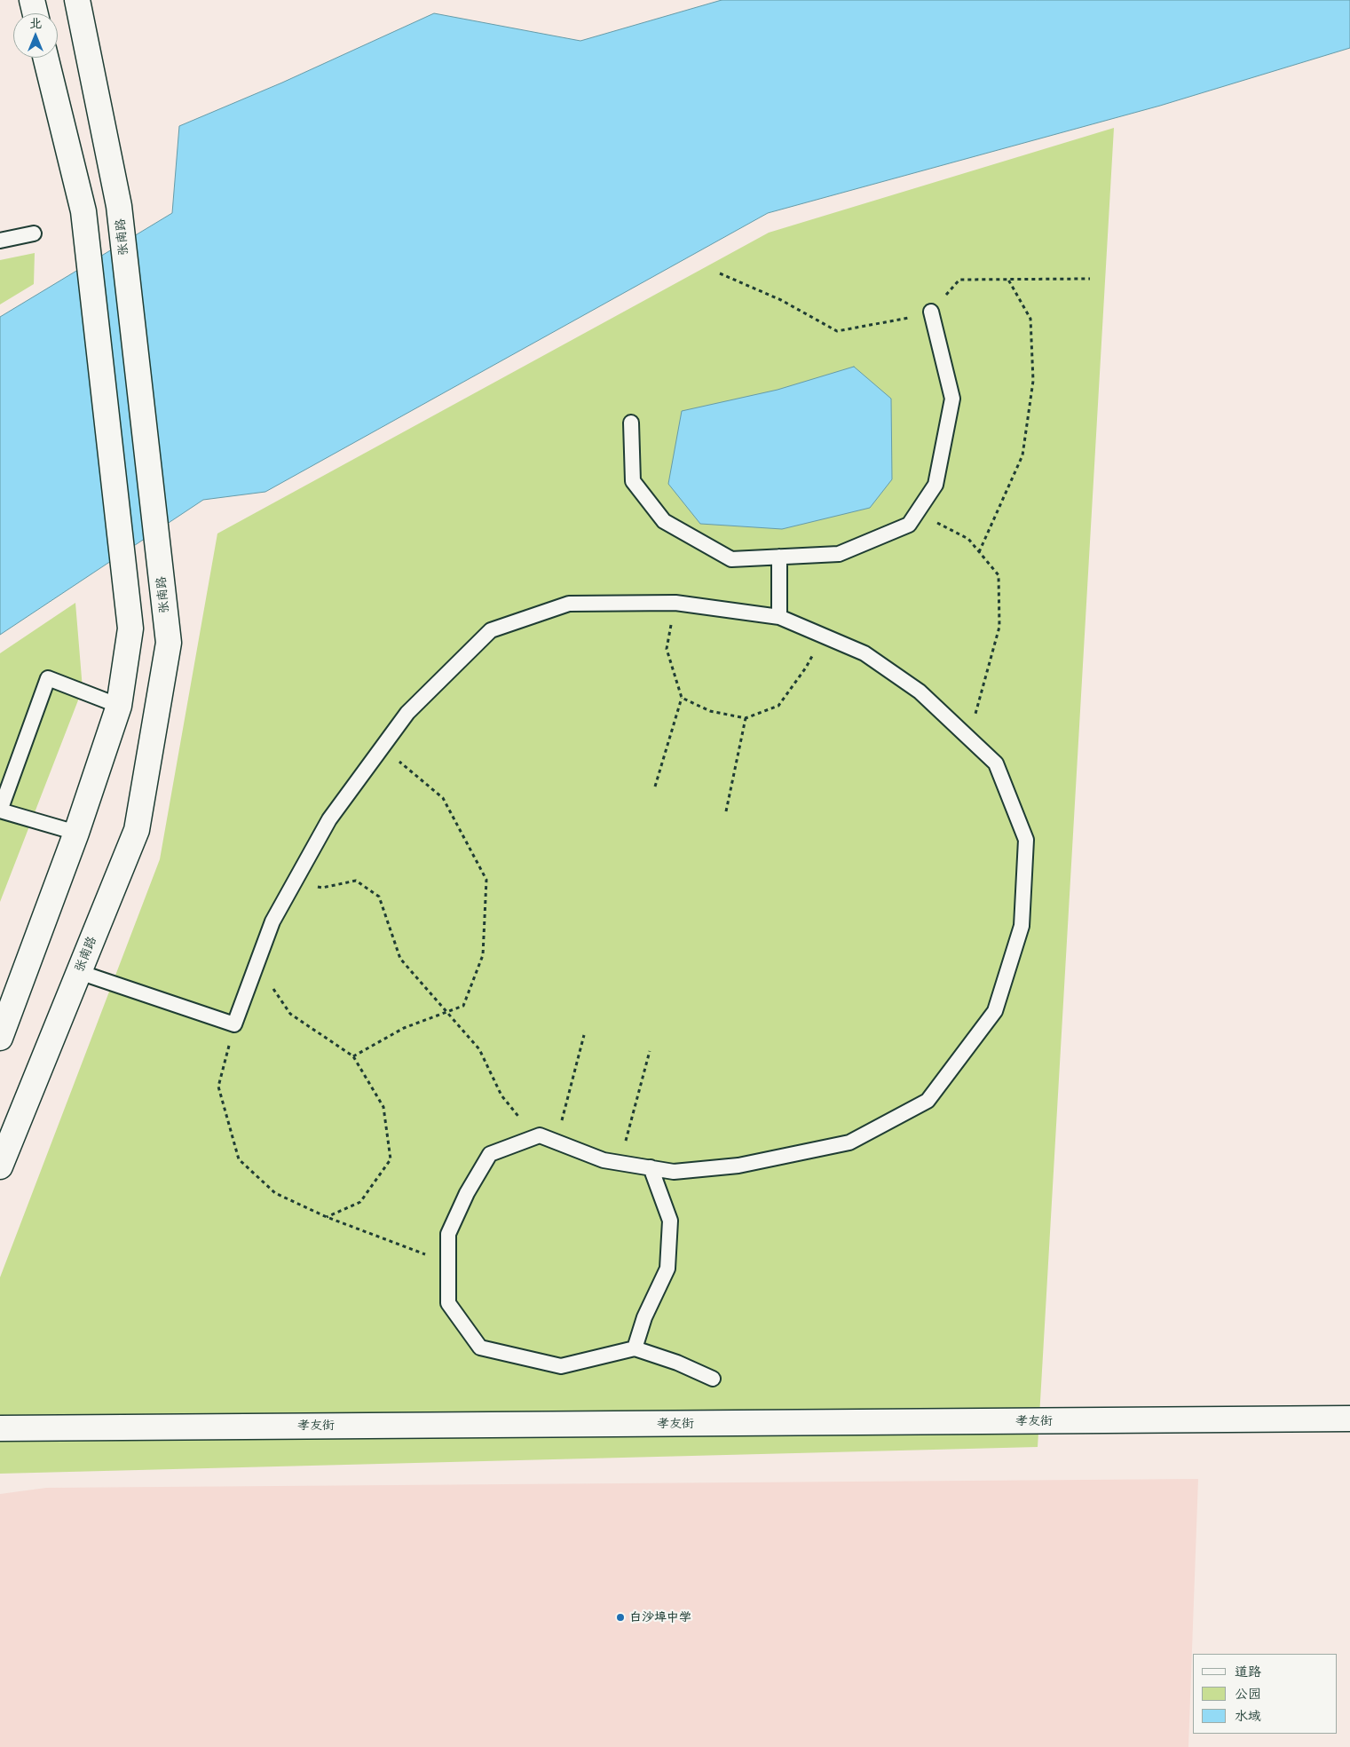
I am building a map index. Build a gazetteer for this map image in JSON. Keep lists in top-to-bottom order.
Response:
{
  "streets": {
    "main road": ["张南路", "孝友街"]
  },
  "places": ["白沙埠中学"],
  "legend": ["道路", "公园", "水域"],
  "north": "top"
}
